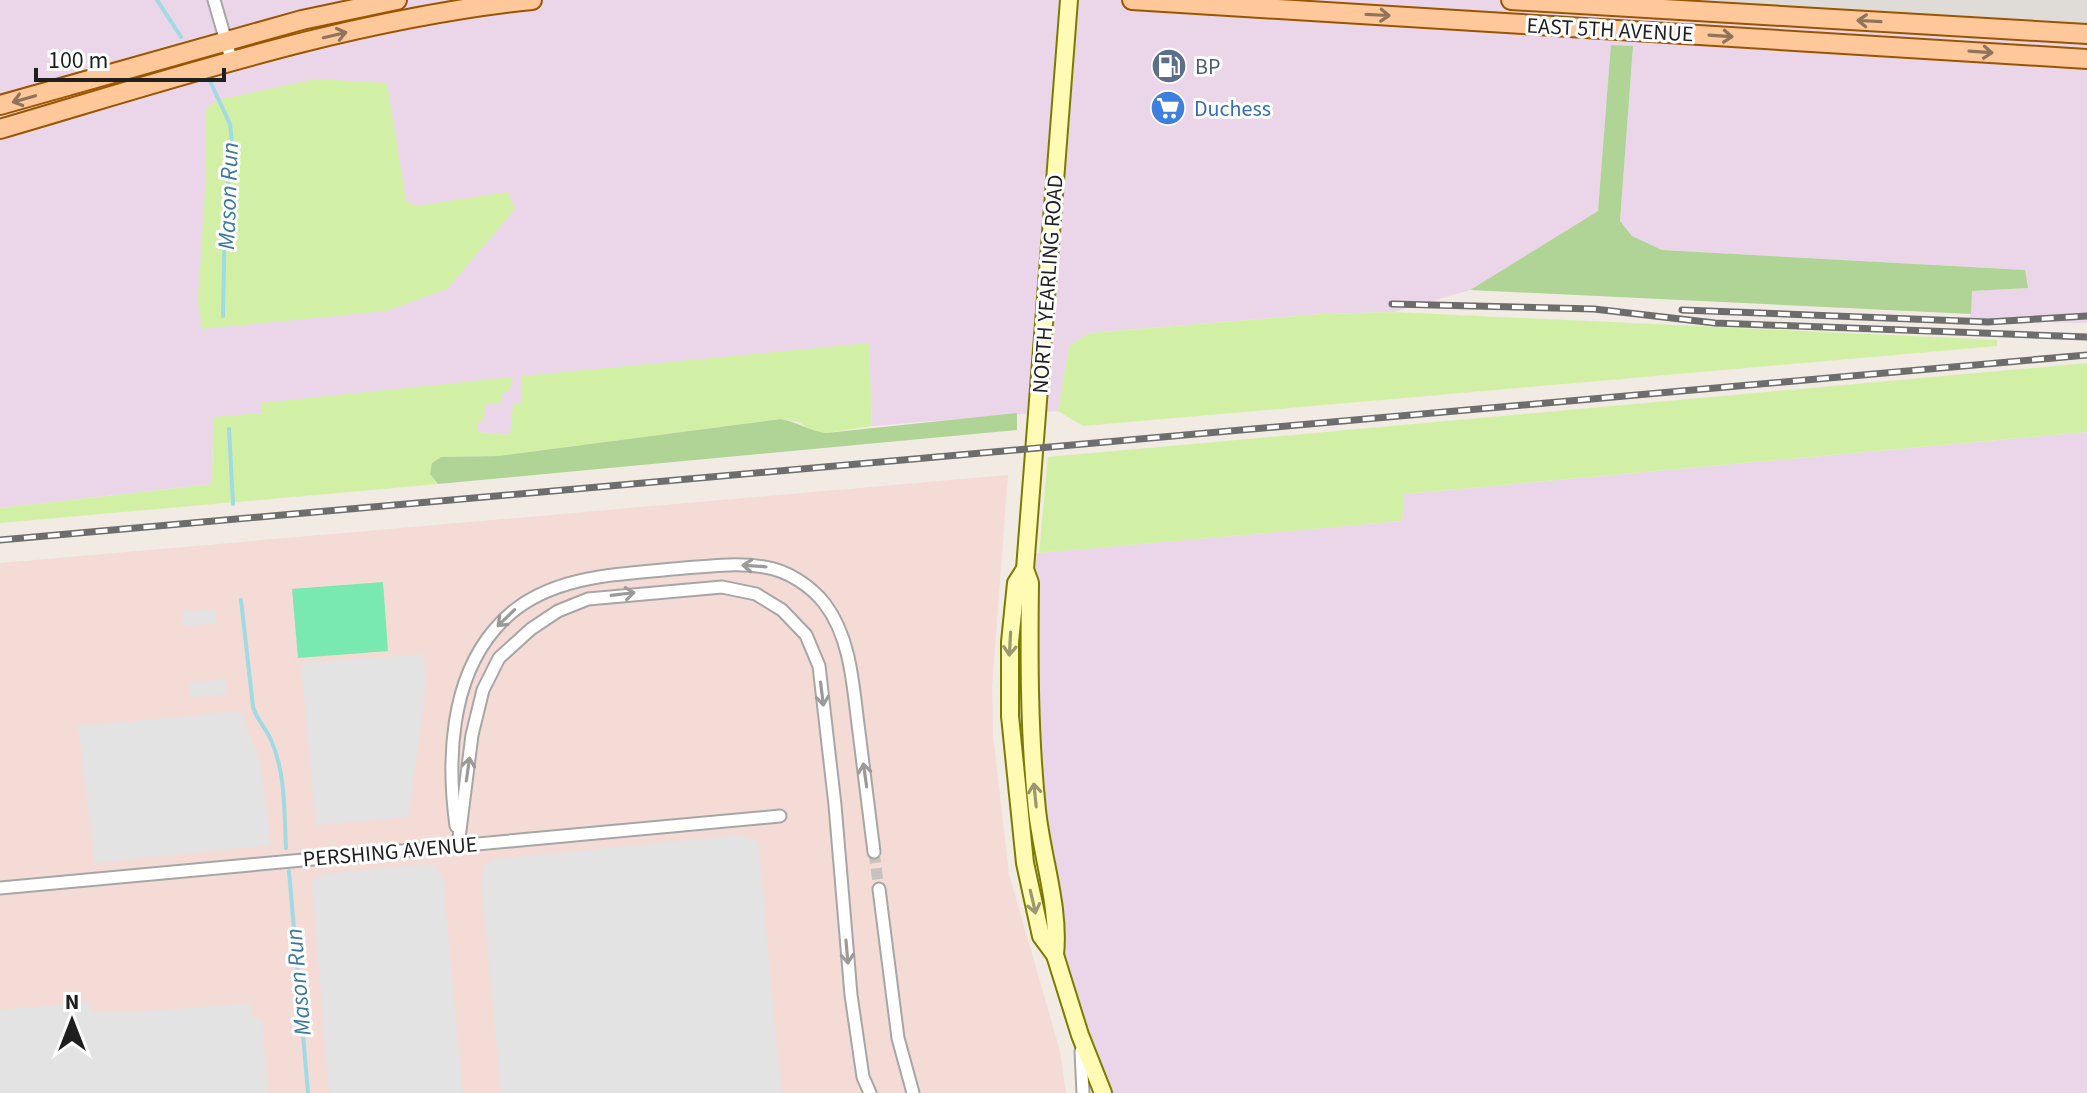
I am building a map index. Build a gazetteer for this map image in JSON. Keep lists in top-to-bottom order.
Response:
{
  "streets": {
    "main road": ["EAST 5TH AVENUE", "NORTH YEARLING ROAD"],
    "street": ["PERSHING AVENUE"]
  },
  "water": ["Mason Run"],
  "places": {
    "fuel station": ["BP"],
    "supermarket": ["Duchess"]
  },
  "scale_bar": "100 m",
  "north": "top"
}
